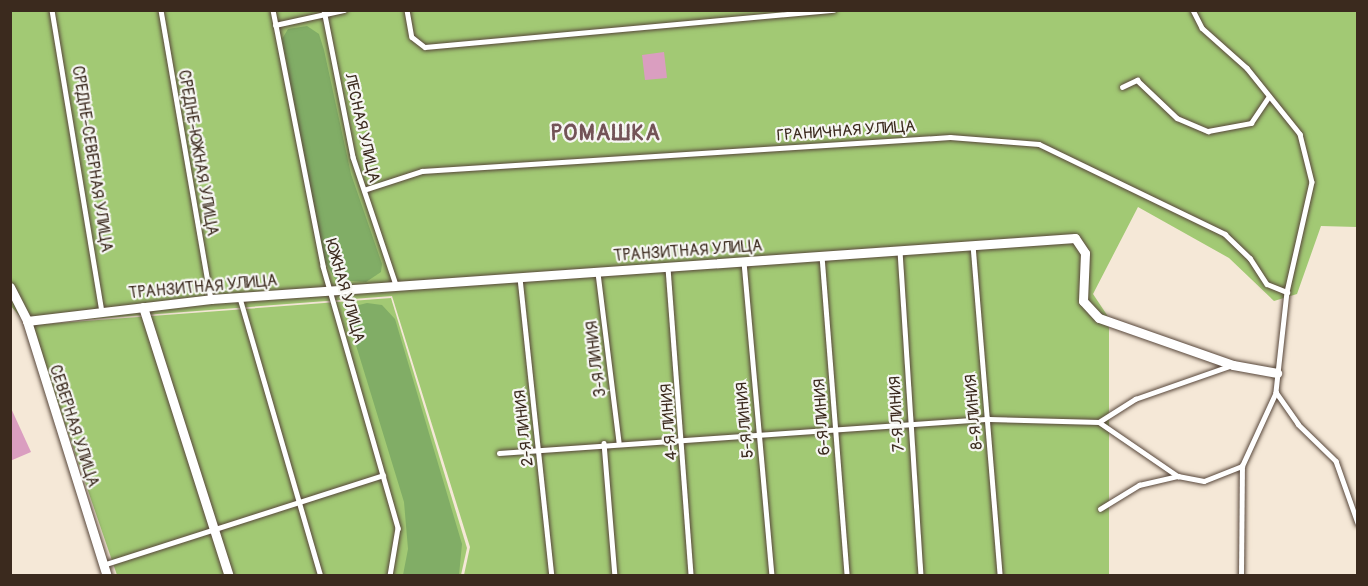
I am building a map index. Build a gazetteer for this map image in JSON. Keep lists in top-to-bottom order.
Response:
{
  "streets": {
    "street": ["ТРАНЗИТНАЯ УЛИЦА", "СЕВЕРНАЯ УЛИЦА"],
    "lane": [
      "ЛЕСНАЯ УЛИЦА",
      "ГРАНИЧНАЯ УЛИЦА",
      "СРЕДНЕ-ЮЖНАЯ УЛИЦА",
      "СРЕДНЕ-СЕВЕРНАЯ УЛИЦА",
      "ЮЖНАЯ УЛИЦА",
      "3-Я ЛИНИЯ",
      "8-Я ЛИНИЯ",
      "7-Я ЛИНИЯ",
      "6-Я ЛИНИЯ",
      "5-Я ЛИНИЯ",
      "4-Я ЛИНИЯ",
      "2-Я ЛИНИЯ"
    ]
  },
  "crossings": [
    ["ЛЕСНАЯ УЛИЦА", "ГРАНИЧНАЯ УЛИЦА"],
    ["СРЕДНЕ-ЮЖНАЯ УЛИЦА", "ТРАНЗИТНАЯ УЛИЦА"],
    ["СРЕДНЕ-СЕВЕРНАЯ УЛИЦА", "ТРАНЗИТНАЯ УЛИЦА"],
    ["ТРАНЗИТНАЯ УЛИЦА", "ЮЖНАЯ УЛИЦА"],
    ["ТРАНЗИТНАЯ УЛИЦА", "3-Я ЛИНИЯ"],
    ["ТРАНЗИТНАЯ УЛИЦА", "8-Я ЛИНИЯ"],
    ["ТРАНЗИТНАЯ УЛИЦА", "7-Я ЛИНИЯ"],
    ["ТРАНЗИТНАЯ УЛИЦА", "6-Я ЛИНИЯ"],
    ["ТРАНЗИТНАЯ УЛИЦА", "5-Я ЛИНИЯ"],
    ["ТРАНЗИТНАЯ УЛИЦА", "4-Я ЛИНИЯ"],
    ["ТРАНЗИТНАЯ УЛИЦА", "СЕВЕРНАЯ УЛИЦА"],
    ["ТРАНЗИТНАЯ УЛИЦА", "2-Я ЛИНИЯ"]
  ],
  "districts": ["РОМАШКА"]
}
